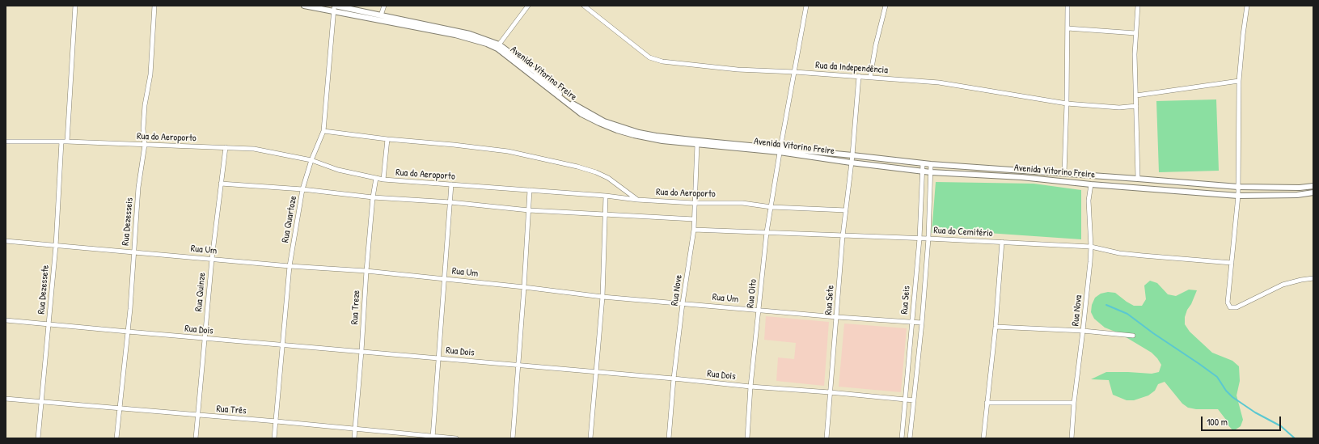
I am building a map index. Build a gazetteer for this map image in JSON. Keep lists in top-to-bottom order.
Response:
{
  "streets": {
    "street": [
      "Rua da Independência",
      "Avenida Vitorino Freire",
      "Rua do Aeroporto",
      "Rua Quartoze",
      "Rua Dezesseis",
      "Rua do Cemitério",
      "Rua Um",
      "Rua Dezessete",
      "Rua Nove",
      "Rua Quinze",
      "Rua Oito",
      "Rua Sete",
      "Rua Seis",
      "Rua Treze",
      "Rua Nova",
      "Rua Dois",
      "Rua Três"
    ]
  },
  "crossings": [
    ["Avenida Vitorino Freire", "Rua Quartoze"],
    ["Avenida Vitorino Freire", "Rua Nove"],
    ["Avenida Vitorino Freire", "Rua Oito"],
    ["Avenida Vitorino Freire", "Rua Sete"],
    ["Avenida Vitorino Freire", "Rua Seis"],
    ["Avenida Vitorino Freire", "Rua Nova"],
    ["Rua do Aeroporto", "Rua Quartoze"],
    ["Rua do Aeroporto", "Rua Dezesseis"],
    ["Rua do Aeroporto", "Rua Dezessete"],
    ["Rua do Aeroporto", "Rua Nove"],
    ["Rua do Aeroporto", "Rua Quinze"],
    ["Rua do Aeroporto", "Rua Oito"],
    ["Rua do Aeroporto", "Rua Sete"],
    ["Rua do Aeroporto", "Rua Treze"],
    ["Rua Quartoze", "Rua Um"],
    ["Rua Quartoze", "Rua Dois"],
    ["Rua Quartoze", "Rua Três"],
    ["Rua Dezesseis", "Rua Um"],
    ["Rua Dezesseis", "Rua Dois"],
    ["Rua Dezesseis", "Rua Três"],
    ["Rua do Cemitério", "Rua Nove"],
    ["Rua do Cemitério", "Rua Oito"],
    ["Rua do Cemitério", "Rua Sete"],
    ["Rua do Cemitério", "Rua Seis"],
    ["Rua do Cemitério", "Rua Nova"],
    ["Rua Um", "Rua Dezessete"],
    ["Rua Um", "Rua Nove"],
    ["Rua Um", "Rua Quinze"],
    ["Rua Um", "Rua Oito"],
    ["Rua Um", "Rua Sete"],
    ["Rua Um", "Rua Seis"],
    ["Rua Um", "Rua Treze"],
    ["Rua Dezessete", "Rua Dois"],
    ["Rua Dezessete", "Rua Três"],
    ["Rua Nove", "Rua Dois"],
    ["Rua Quinze", "Rua Dois"],
    ["Rua Quinze", "Rua Três"],
    ["Rua Oito", "Rua Dois"],
    ["Rua Sete", "Rua Dois"],
    ["Rua Seis", "Rua Dois"],
    ["Rua Treze", "Rua Dois"],
    ["Rua Treze", "Rua Três"]
  ],
  "scale_bar": "100 m"
}
